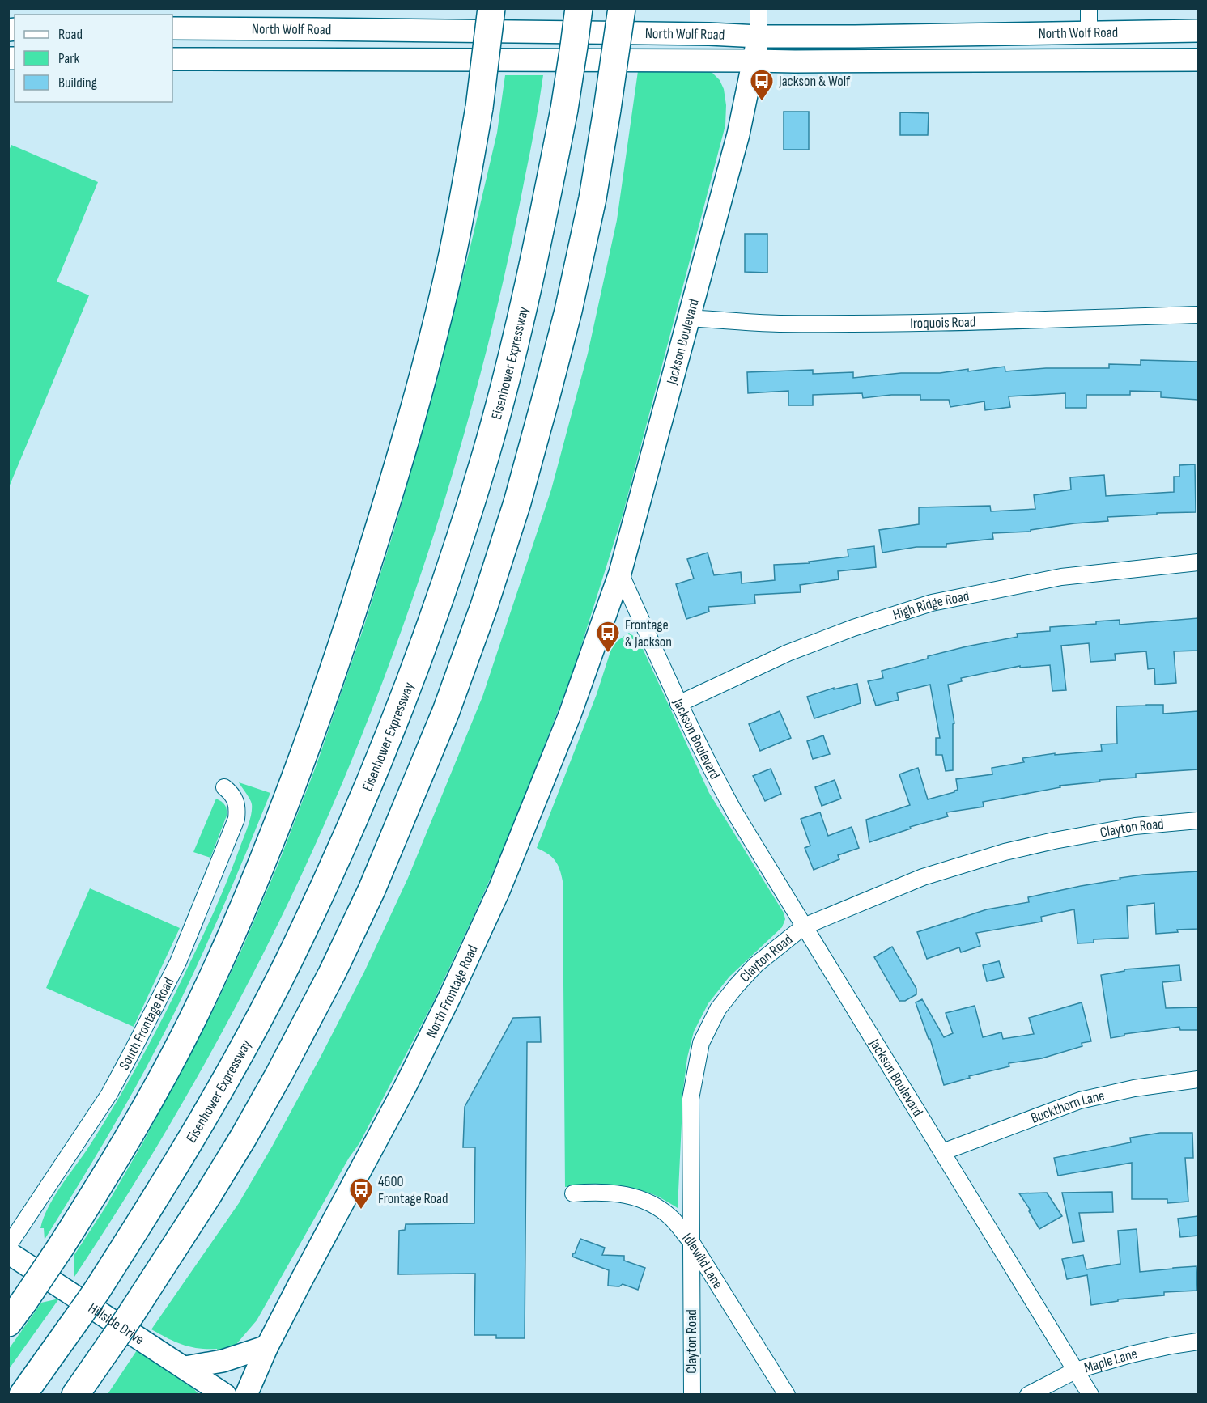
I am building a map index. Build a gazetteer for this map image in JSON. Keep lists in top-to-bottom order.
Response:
{
  "streets": {
    "highway": ["Eisenhower Expressway"],
    "main road": [
      "North Wolf Road",
      "Jackson Boulevard",
      "North Frontage Road",
      "Hillside Drive"
    ],
    "street": [
      "Iroquois Road",
      "High Ridge Road",
      "Clayton Road",
      "South Frontage Road",
      "Buckthorn Lane",
      "Idlewild Lane",
      "Maple Lane"
    ]
  },
  "crossings": [
    ["North Wolf Road", "Jackson Boulevard"],
    ["Iroquois Road", "Jackson Boulevard"],
    ["Jackson Boulevard", "High Ridge Road"],
    ["Jackson Boulevard", "Clayton Road"],
    ["Jackson Boulevard", "North Frontage Road"],
    ["Jackson Boulevard", "Buckthorn Lane"],
    ["Jackson Boulevard", "Maple Lane"],
    ["Clayton Road", "Idlewild Lane"]
  ],
  "places": {
    "bus stop": ["Jackson & Wolf", "Frontage & Jackson", "4600 Frontage Road"]
  },
  "legend": ["Road", "Park", "Building"]
}
